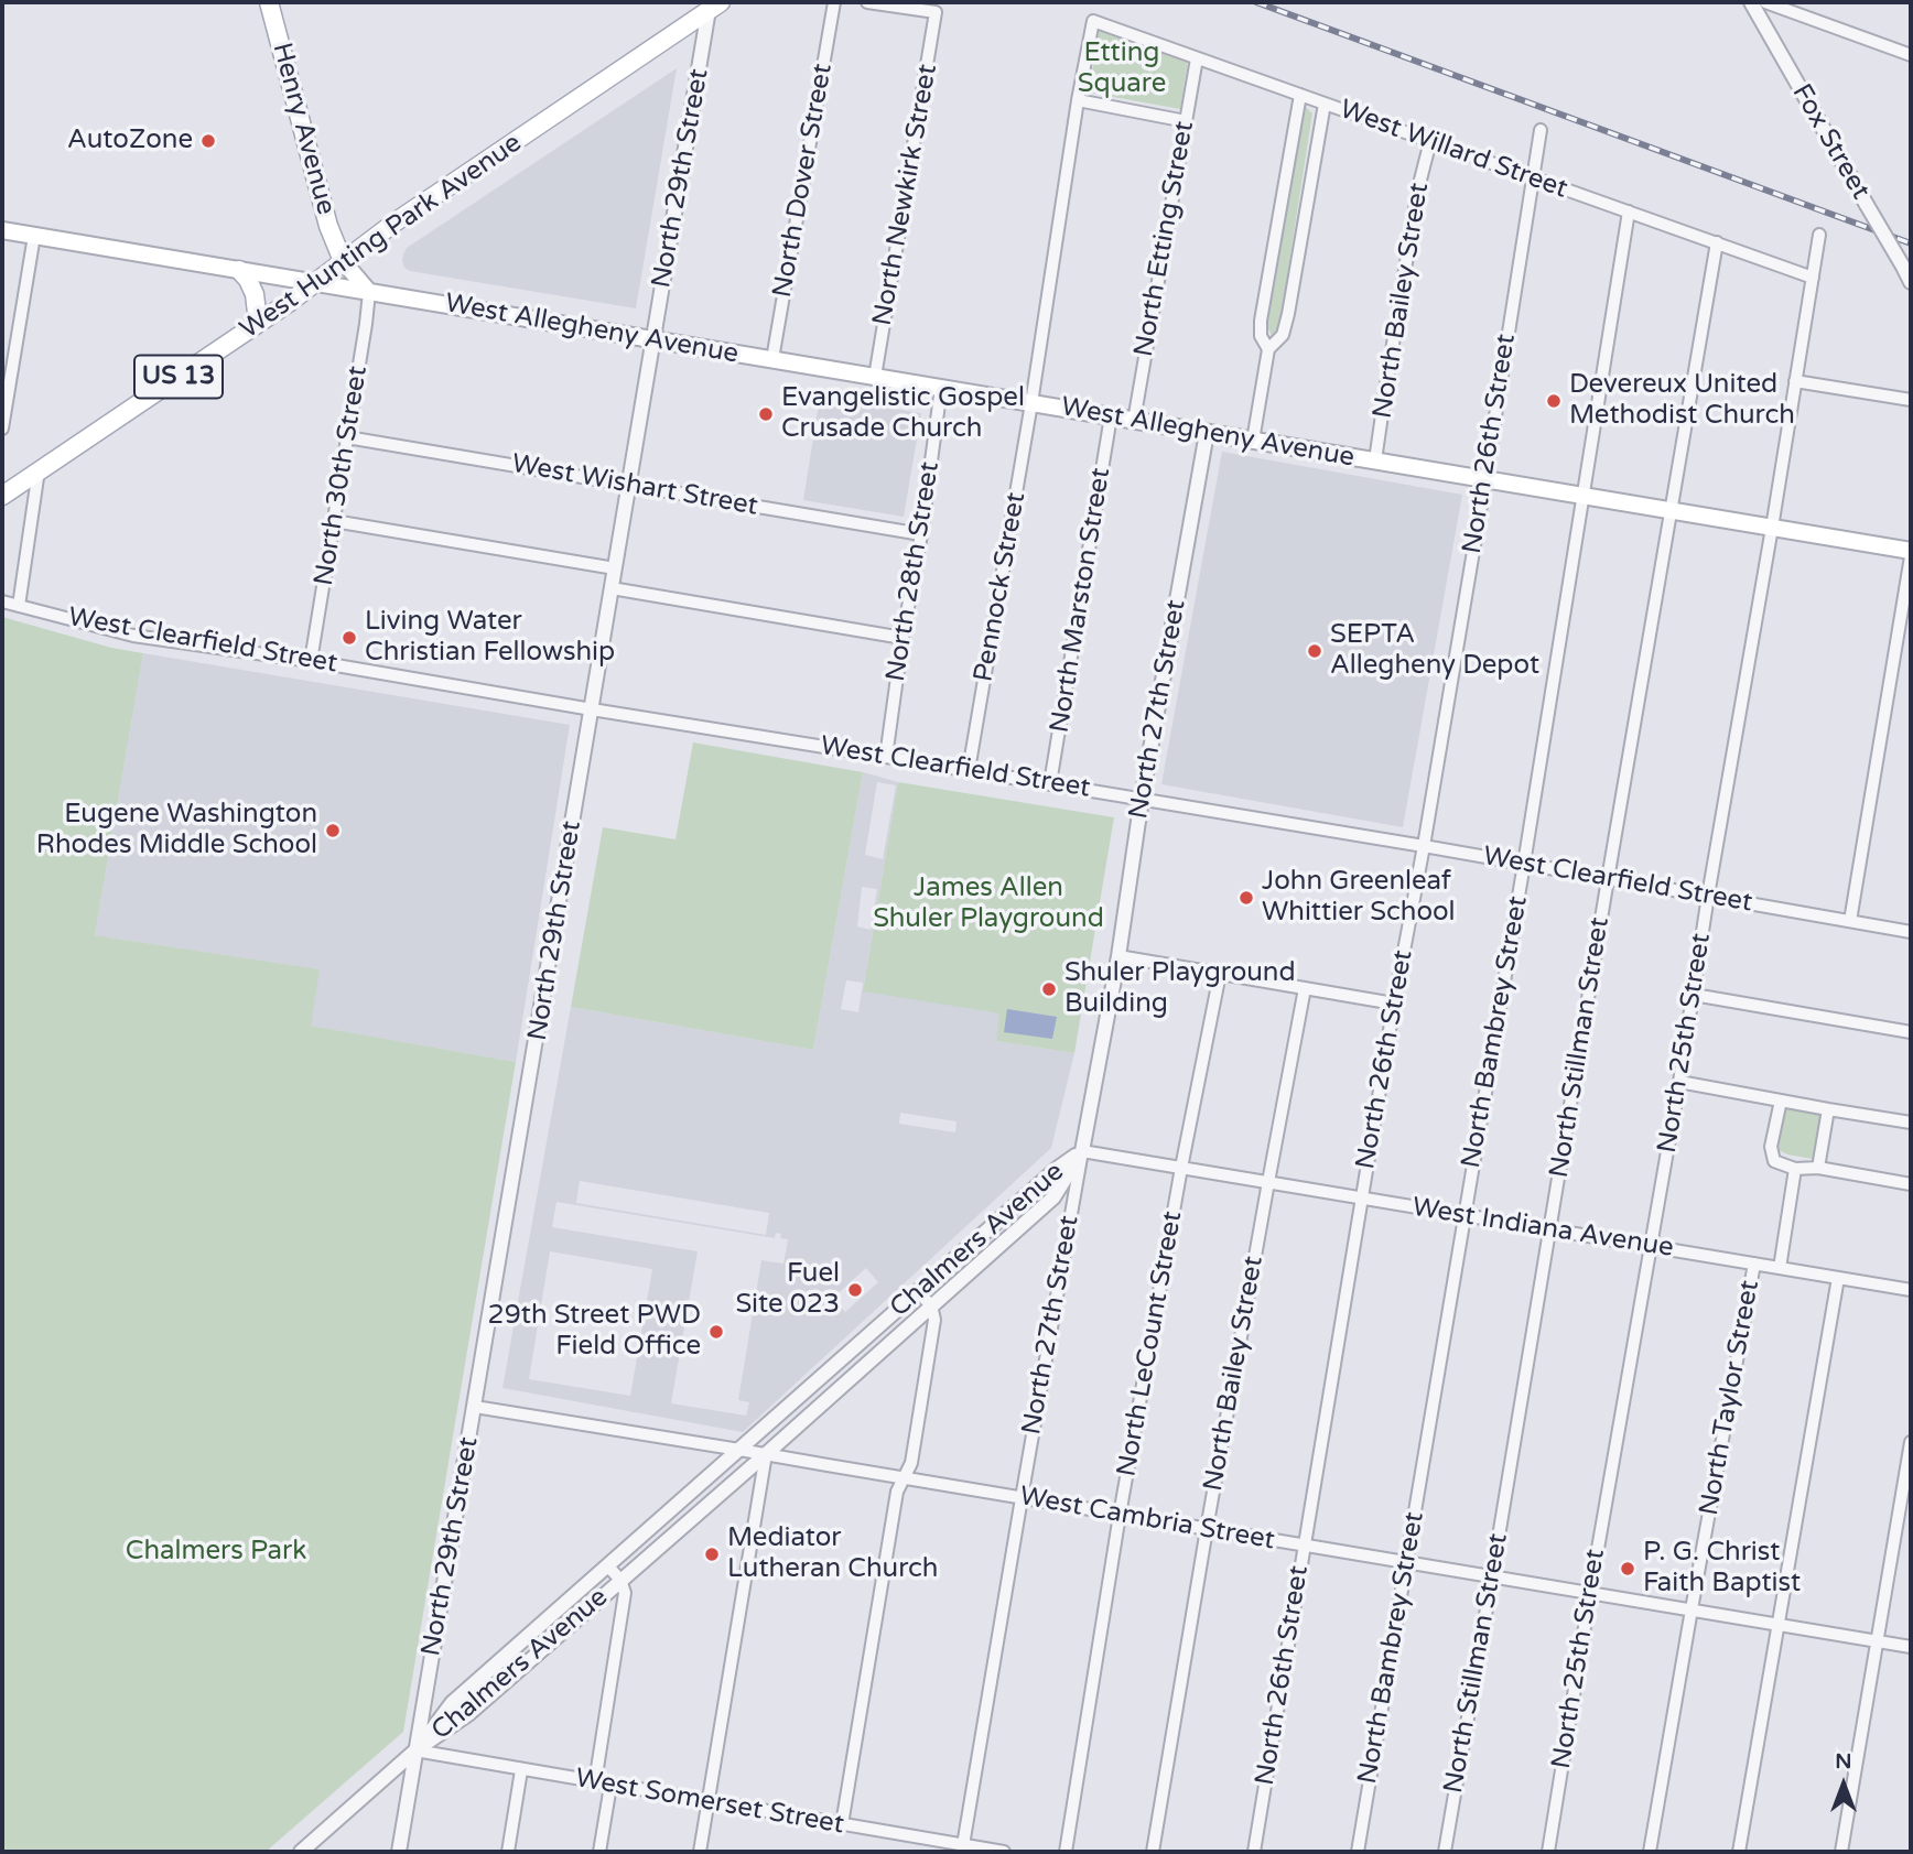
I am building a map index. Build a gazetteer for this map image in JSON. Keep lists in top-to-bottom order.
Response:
{
  "streets": {
    "main road": [
      "Henry Avenue",
      "West Hunting Park Avenue",
      "West Allegheny Avenue",
      "US 13"
    ],
    "street": [
      "Fox Street",
      "West Willard Street",
      "North 29th Street",
      "North Dover Street",
      "North Newkirk Street",
      "North Etting Street",
      "North Bailey Street",
      "North 26th Street",
      "North 30th Street",
      "West Wishart Street",
      "North 28th Street",
      "Pennock Street",
      "North Marston Street",
      "West Clearfield Street",
      "North 27th Street",
      "North Bambrey Street",
      "North 25th Street",
      "North Stillman Street",
      "West Indiana Avenue",
      "Chalmers Avenue",
      "North LeCount Street",
      "North Taylor Street",
      "West Cambria Street",
      "West Somerset Street"
    ]
  },
  "crossings": [
    ["Henry Avenue", "West Hunting Park Avenue"],
    ["Henry Avenue", "West Allegheny Avenue"],
    ["Henry Avenue", "North 30th Street"],
    ["West Willard Street", "North Etting Street"],
    ["West Willard Street", "North Bailey Street"],
    ["West Willard Street", "North 26th Street"],
    ["West Willard Street", "North Bambrey Street"],
    ["West Willard Street", "North 25th Street"],
    ["West Willard Street", "North Stillman Street"],
    ["North 29th Street", "West Hunting Park Avenue"],
    ["North 29th Street", "West Allegheny Avenue"],
    ["North 29th Street", "West Wishart Street"],
    ["North 29th Street", "West Clearfield Street"],
    ["North 29th Street", "Chalmers Avenue"],
    ["North 29th Street", "West Cambria Street"],
    ["North 29th Street", "West Somerset Street"],
    ["North Dover Street", "West Allegheny Avenue"],
    ["North Newkirk Street", "West Allegheny Avenue"],
    ["West Hunting Park Avenue", "West Allegheny Avenue"],
    ["North Etting Street", "West Allegheny Avenue"],
    ["North Bailey Street", "West Allegheny Avenue"],
    ["North Bailey Street", "West Indiana Avenue"],
    ["North Bailey Street", "West Cambria Street"],
    ["West Allegheny Avenue", "North 26th Street"],
    ["West Allegheny Avenue", "North 30th Street"],
    ["West Allegheny Avenue", "North 28th Street"],
    ["West Allegheny Avenue", "Pennock Street"],
    ["West Allegheny Avenue", "North Marston Street"],
    ["West Allegheny Avenue", "North 27th Street"],
    ["West Allegheny Avenue", "North Bambrey Street"],
    ["West Allegheny Avenue", "North 25th Street"],
    ["West Allegheny Avenue", "North Stillman Street"],
    ["North 26th Street", "West Clearfield Street"],
    ["North 26th Street", "West Indiana Avenue"],
    ["North 26th Street", "West Cambria Street"],
    ["North 30th Street", "West Wishart Street"],
    ["North 30th Street", "West Clearfield Street"],
    ["West Wishart Street", "North 28th Street"],
    ["North 28th Street", "West Clearfield Street"],
    ["Pennock Street", "West Clearfield Street"],
    ["North Marston Street", "West Clearfield Street"],
    ["West Clearfield Street", "North 27th Street"],
    ["West Clearfield Street", "North Bambrey Street"],
    ["West Clearfield Street", "North 25th Street"],
    ["West Clearfield Street", "North Stillman Street"],
    ["North 27th Street", "West Indiana Avenue"],
    ["North 27th Street", "Chalmers Avenue"],
    ["North 27th Street", "West Cambria Street"],
    ["North 27th Street", "West Somerset Street"],
    ["North Bambrey Street", "West Indiana Avenue"],
    ["North Bambrey Street", "West Cambria Street"],
    ["North 25th Street", "West Indiana Avenue"],
    ["North 25th Street", "West Cambria Street"],
    ["North Stillman Street", "West Indiana Avenue"],
    ["North Stillman Street", "West Cambria Street"],
    ["West Indiana Avenue", "Chalmers Avenue"],
    ["West Indiana Avenue", "North LeCount Street"],
    ["West Indiana Avenue", "North Taylor Street"],
    ["Chalmers Avenue", "West Cambria Street"],
    ["Chalmers Avenue", "West Somerset Street"],
    ["North LeCount Street", "West Cambria Street"],
    ["North Taylor Street", "West Cambria Street"]
  ],
  "parks": ["Etting Square", "James Allen Shuler Playground", "Chalmers Park"],
  "places": [
    "AutoZone",
    "Devereux United Methodist Church",
    "Evangelistic Gospel Crusade Church",
    "Living Water Christian Fellowship",
    "SEPTA Allegheny Depot",
    "Eugene Washington Rhodes Middle School",
    "John Greenleaf Whittier School",
    "Shuler Playground Building",
    "Fuel Site 023",
    "29th Street PWD Field Office",
    "Mediator Lutheran Church",
    "P. G. Christ Faith Baptist"
  ],
  "north": "top"
}
